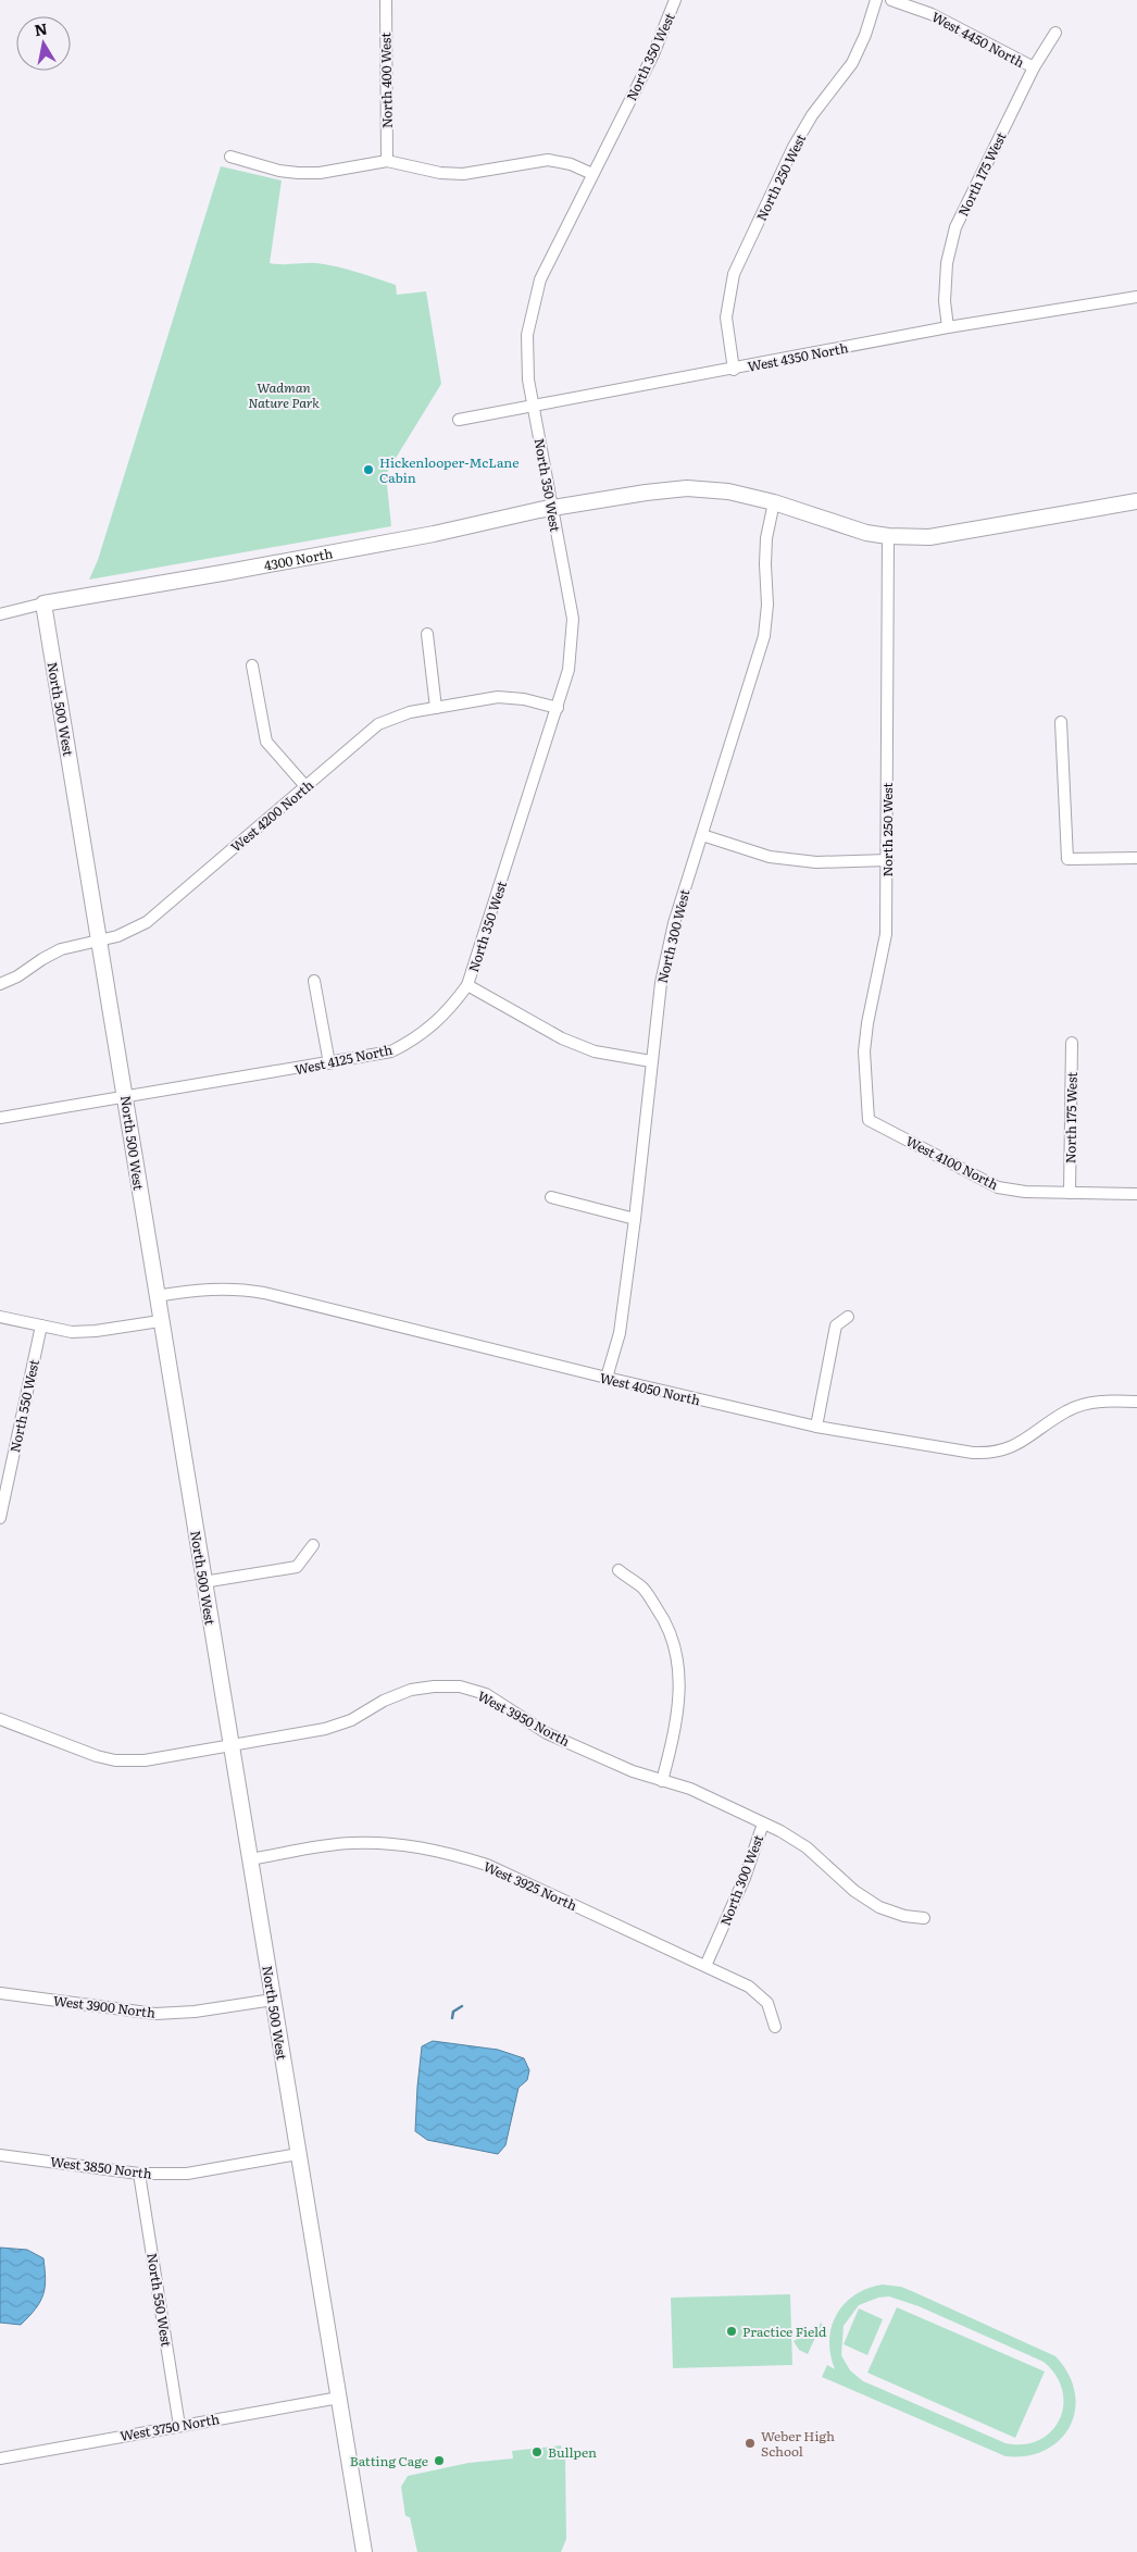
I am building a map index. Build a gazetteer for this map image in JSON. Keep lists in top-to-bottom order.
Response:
{
  "streets": {
    "street": [
      "West 4450 North",
      "North 350 West",
      "North 400 West",
      "North 175 West",
      "North 250 West",
      "West 4350 North",
      "4300 North",
      "North 500 West",
      "West 4200 North",
      "North 300 West",
      "West 4125 North",
      "West 4100 North",
      "West 4050 North",
      "North 550 West",
      "West 3950 North",
      "West 3925 North",
      "West 3900 North",
      "West 3850 North",
      "West 3750 North"
    ]
  },
  "crossings": [
    ["West 4450 North", "North 175 West"],
    ["North 350 West", "West 4350 North"],
    ["North 350 West", "4300 North"],
    ["North 350 West", "West 4200 North"],
    ["North 350 West", "West 4125 North"],
    ["North 175 West", "West 4350 North"],
    ["North 175 West", "West 4100 North"],
    ["North 250 West", "West 4350 North"],
    ["North 250 West", "4300 North"],
    ["North 250 West", "West 4100 North"],
    ["4300 North", "North 500 West"],
    ["4300 North", "North 300 West"],
    ["North 500 West", "West 4200 North"],
    ["North 500 West", "West 4125 North"],
    ["North 500 West", "West 4050 North"],
    ["North 500 West", "West 3950 North"],
    ["North 500 West", "West 3925 North"],
    ["North 500 West", "West 3900 North"],
    ["North 500 West", "West 3850 North"],
    ["North 500 West", "West 3750 North"],
    ["North 300 West", "West 4050 North"],
    ["North 300 West", "West 3950 North"],
    ["North 300 West", "West 3925 North"],
    ["North 550 West", "West 3850 North"],
    ["North 550 West", "West 3750 North"]
  ],
  "parks": ["Wadman Nature Park"],
  "places": [
    "Hickenlooper-McLane Cabin",
    "Practice Field",
    "Weber High School",
    "Bullpen",
    "Batting Cage"
  ],
  "north": "top"
}
